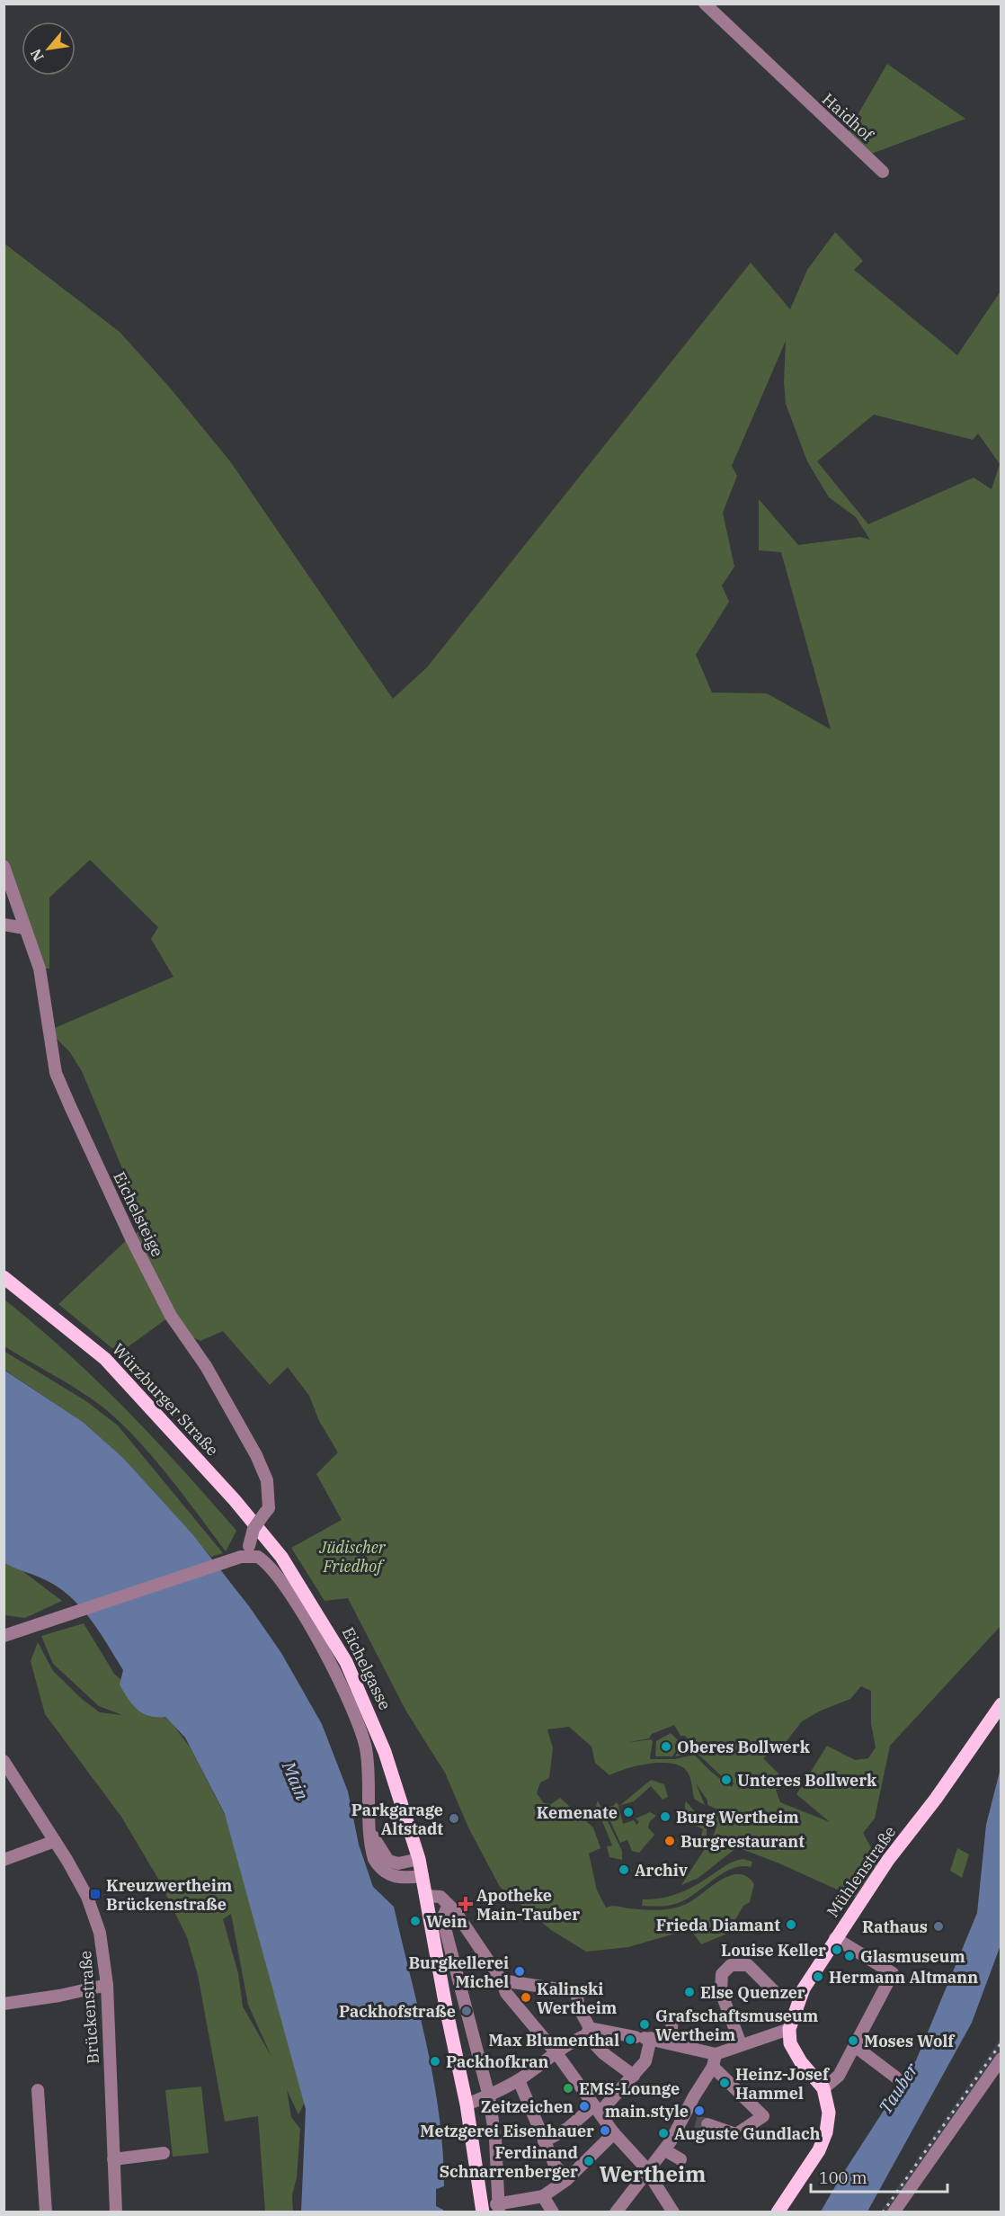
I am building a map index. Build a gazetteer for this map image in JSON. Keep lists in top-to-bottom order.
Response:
{
  "streets": {
    "main road": ["Würzburger Straße", "Eichelgasse", "Mühlenstraße"],
    "street": ["Haidhof", "Eichelsteige", "Brückenstraße"]
  },
  "crossings": [
    ["Würzburger Straße", "Eichelgasse"]
  ],
  "districts": ["Wertheim"],
  "water": ["Main", "Tauber"],
  "parks": ["Jüdischer Friedhof"],
  "places": {
    "other": [
      "Oberes Bollwerk",
      "Unteres Bollwerk",
      "Kemenate",
      "Burg Wertheim",
      "Parkgarage Altstadt",
      "Burgrestaurant",
      "Archiv",
      "Wein",
      "Frieda Diamant",
      "Rathaus",
      "Louise Keller",
      "Glasmuseum",
      "Burgkellerei Michel",
      "Hermann Altmann",
      "Else Quenzer",
      "Kalinski Wertheim",
      "Packhofstraße",
      "Grafschaftsmuseum Wertheim",
      "Max Blumenthal",
      "Moses Wolf",
      "Packhofkran",
      "Heinz-Josef Hammel",
      "EMS-Lounge",
      "Zeitzeichen",
      "main.style",
      "Metzgerei Eisenhauer",
      "Auguste Gundlach",
      "Ferdinand Schnarrenberger"
    ],
    "transit": ["Kreuzwertheim Brückenstraße"],
    "health": ["Apotheke Main-Tauber"]
  },
  "scale_bar": "100 m",
  "north": "bottom left"
}
